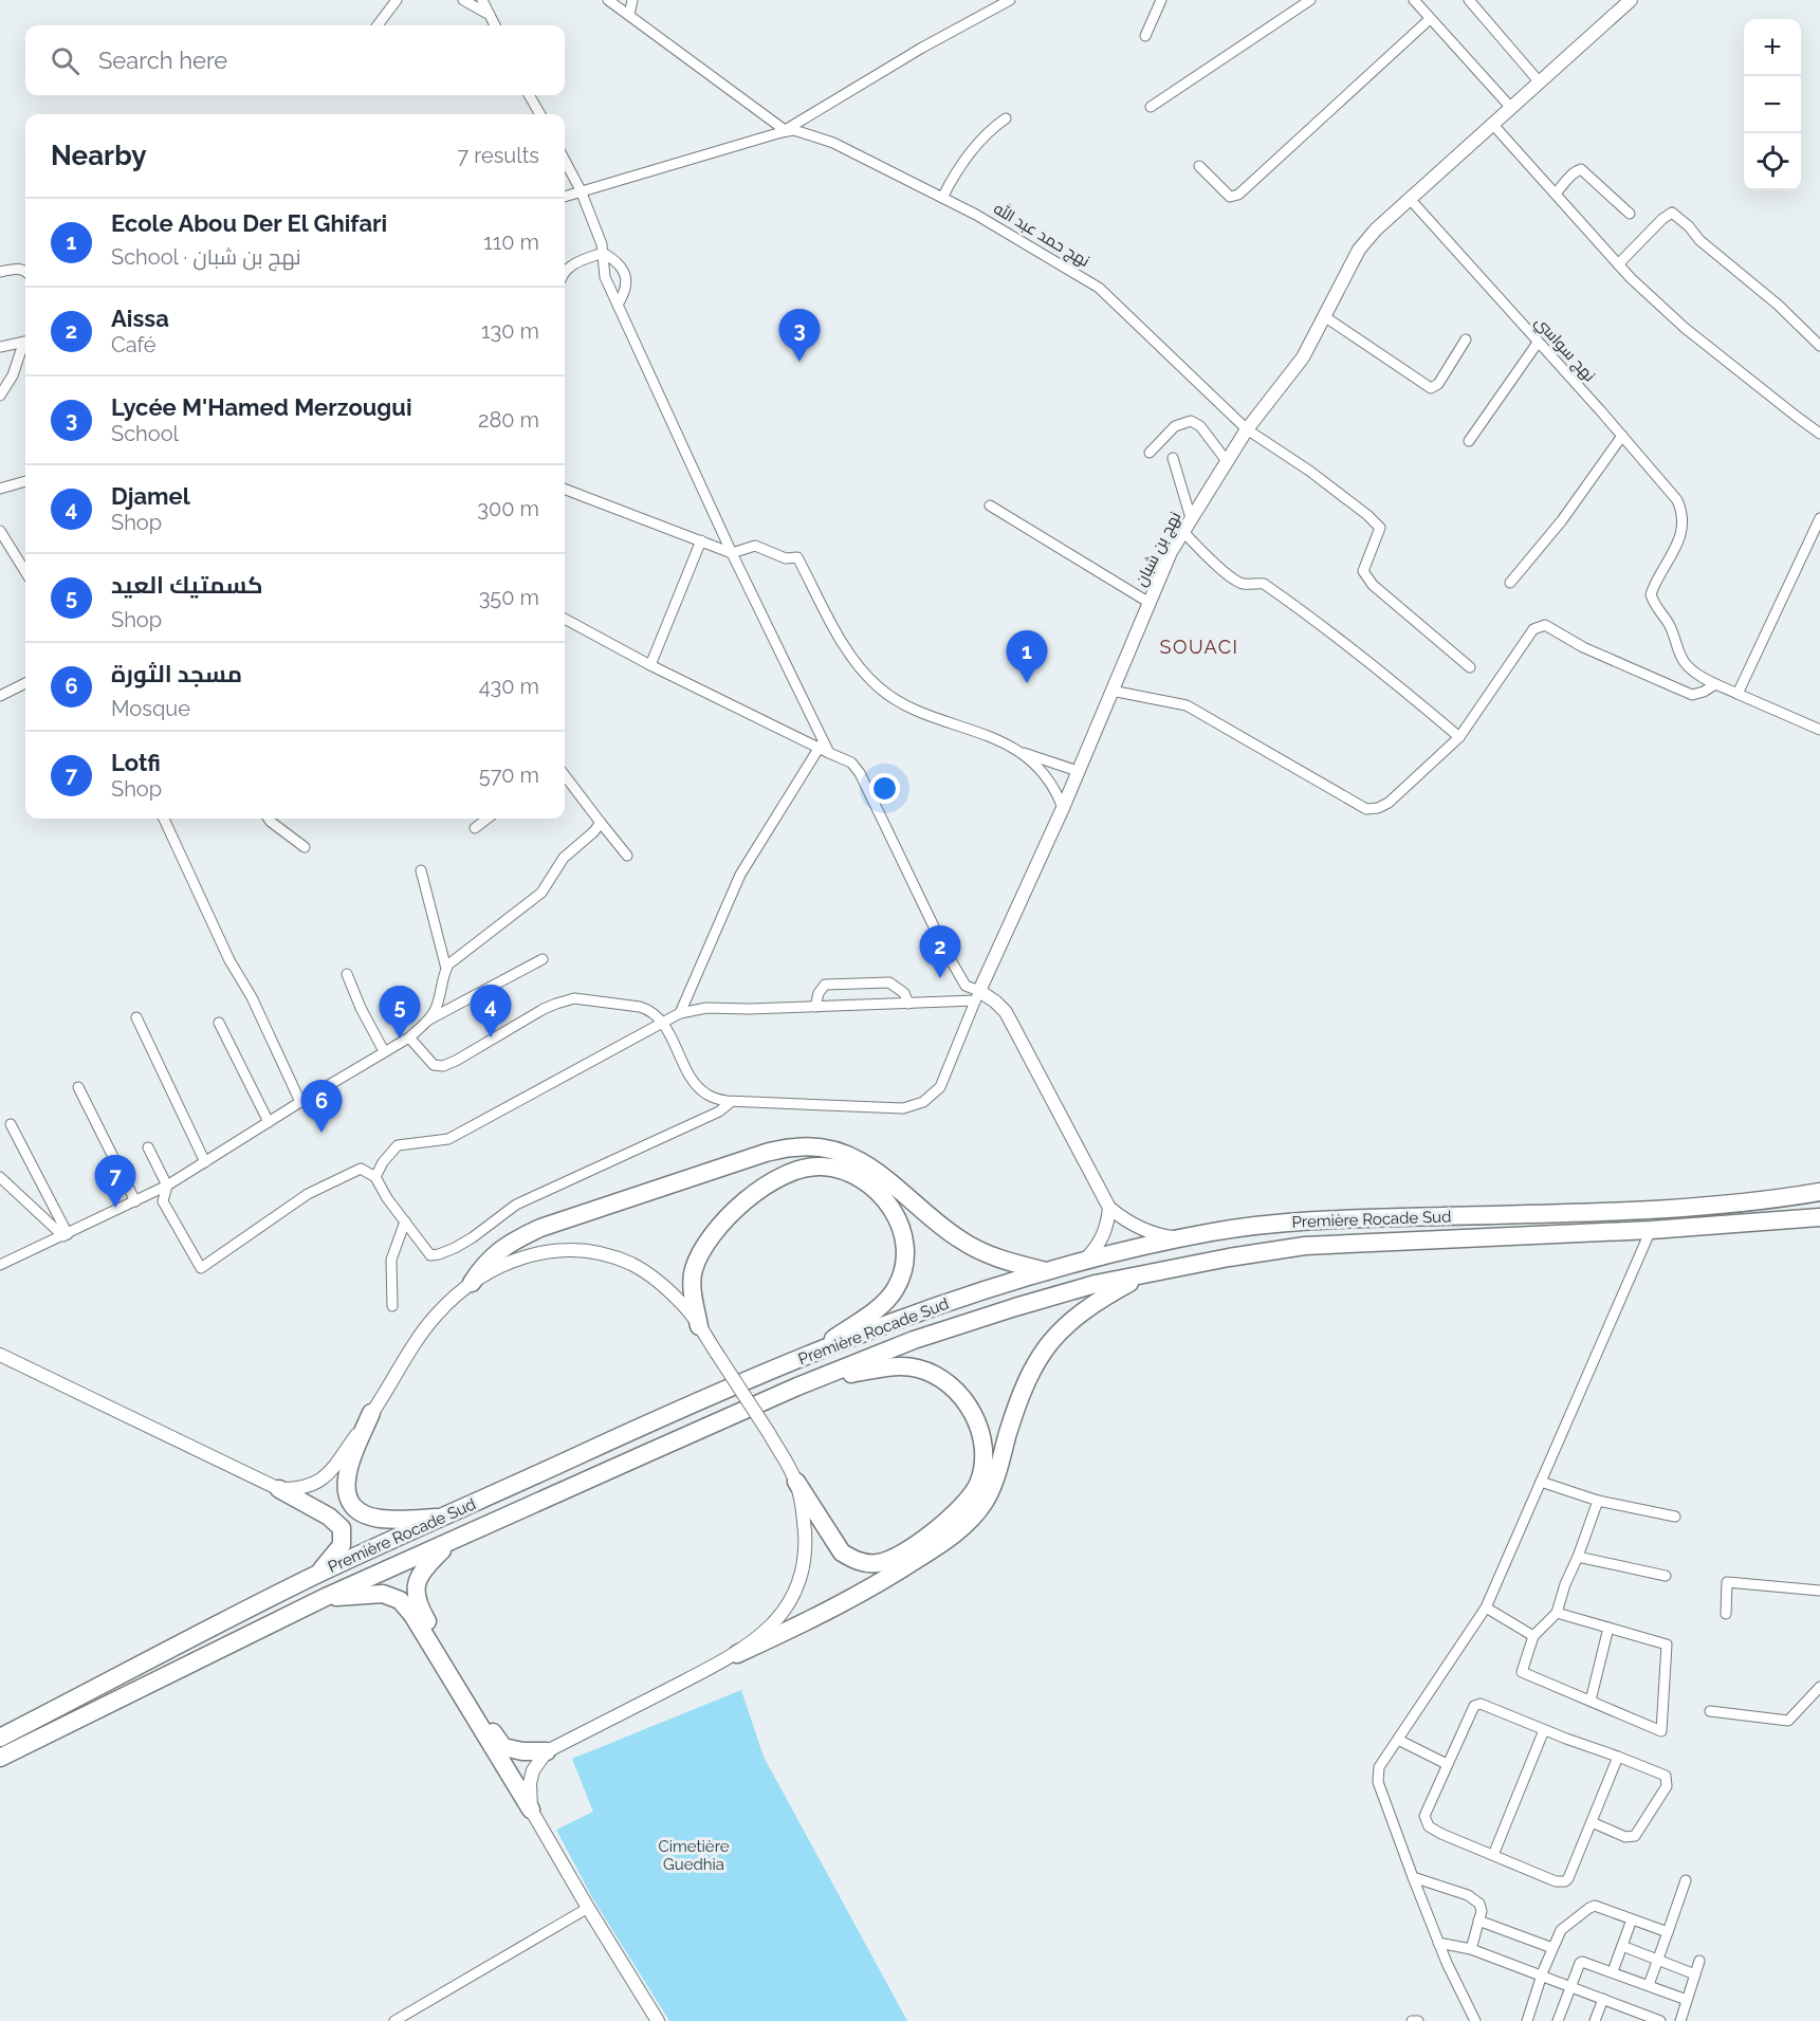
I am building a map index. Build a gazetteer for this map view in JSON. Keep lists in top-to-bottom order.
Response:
{
  "streets": {
    "highway": ["Première Rocade Sud"],
    "main road": ["نهج بن شبان"],
    "street": ["نهج حمد عبد الله", "نهج سواسي"]
  },
  "crossings": [
    ["نهج حمد عبد الله", "نهج بن شبان"],
    ["نهج سواسي", "نهج بن شبان"]
  ],
  "districts": ["SOUACI"],
  "parks": ["Cimetière Guedhia"],
  "page": {
    "map_buttons": ["+", "−"],
    "search": "Search here",
    "heading": ["Nearby", "7 results"],
    "list": [
      {
        "mark": "1",
        "name": "Ecole Abou Der El Ghifari",
        "note": "School · نهج بن شبان",
        "value": "110 m"
      },
      {
        "mark": "2",
        "name": "Aissa",
        "note": "Café",
        "value": "130 m"
      },
      {
        "mark": "3",
        "name": "Lycée M'Hamed Merzougui",
        "note": "School",
        "value": "280 m"
      },
      {
        "mark": "4",
        "name": "Djamel",
        "note": "Shop",
        "value": "300 m"
      },
      {
        "mark": "5",
        "name": "كسمتيك العيد",
        "note": "Shop",
        "value": "350 m"
      },
      {
        "mark": "6",
        "name": "مسجد الثورة",
        "note": "Mosque",
        "value": "430 m"
      },
      {
        "mark": "7",
        "name": "Lotfi",
        "note": "Shop",
        "value": "570 m"
      }
    ],
    "pins": [
      "3",
      "1",
      "2",
      "4",
      "5",
      "6",
      "7"
    ]
  }
}
